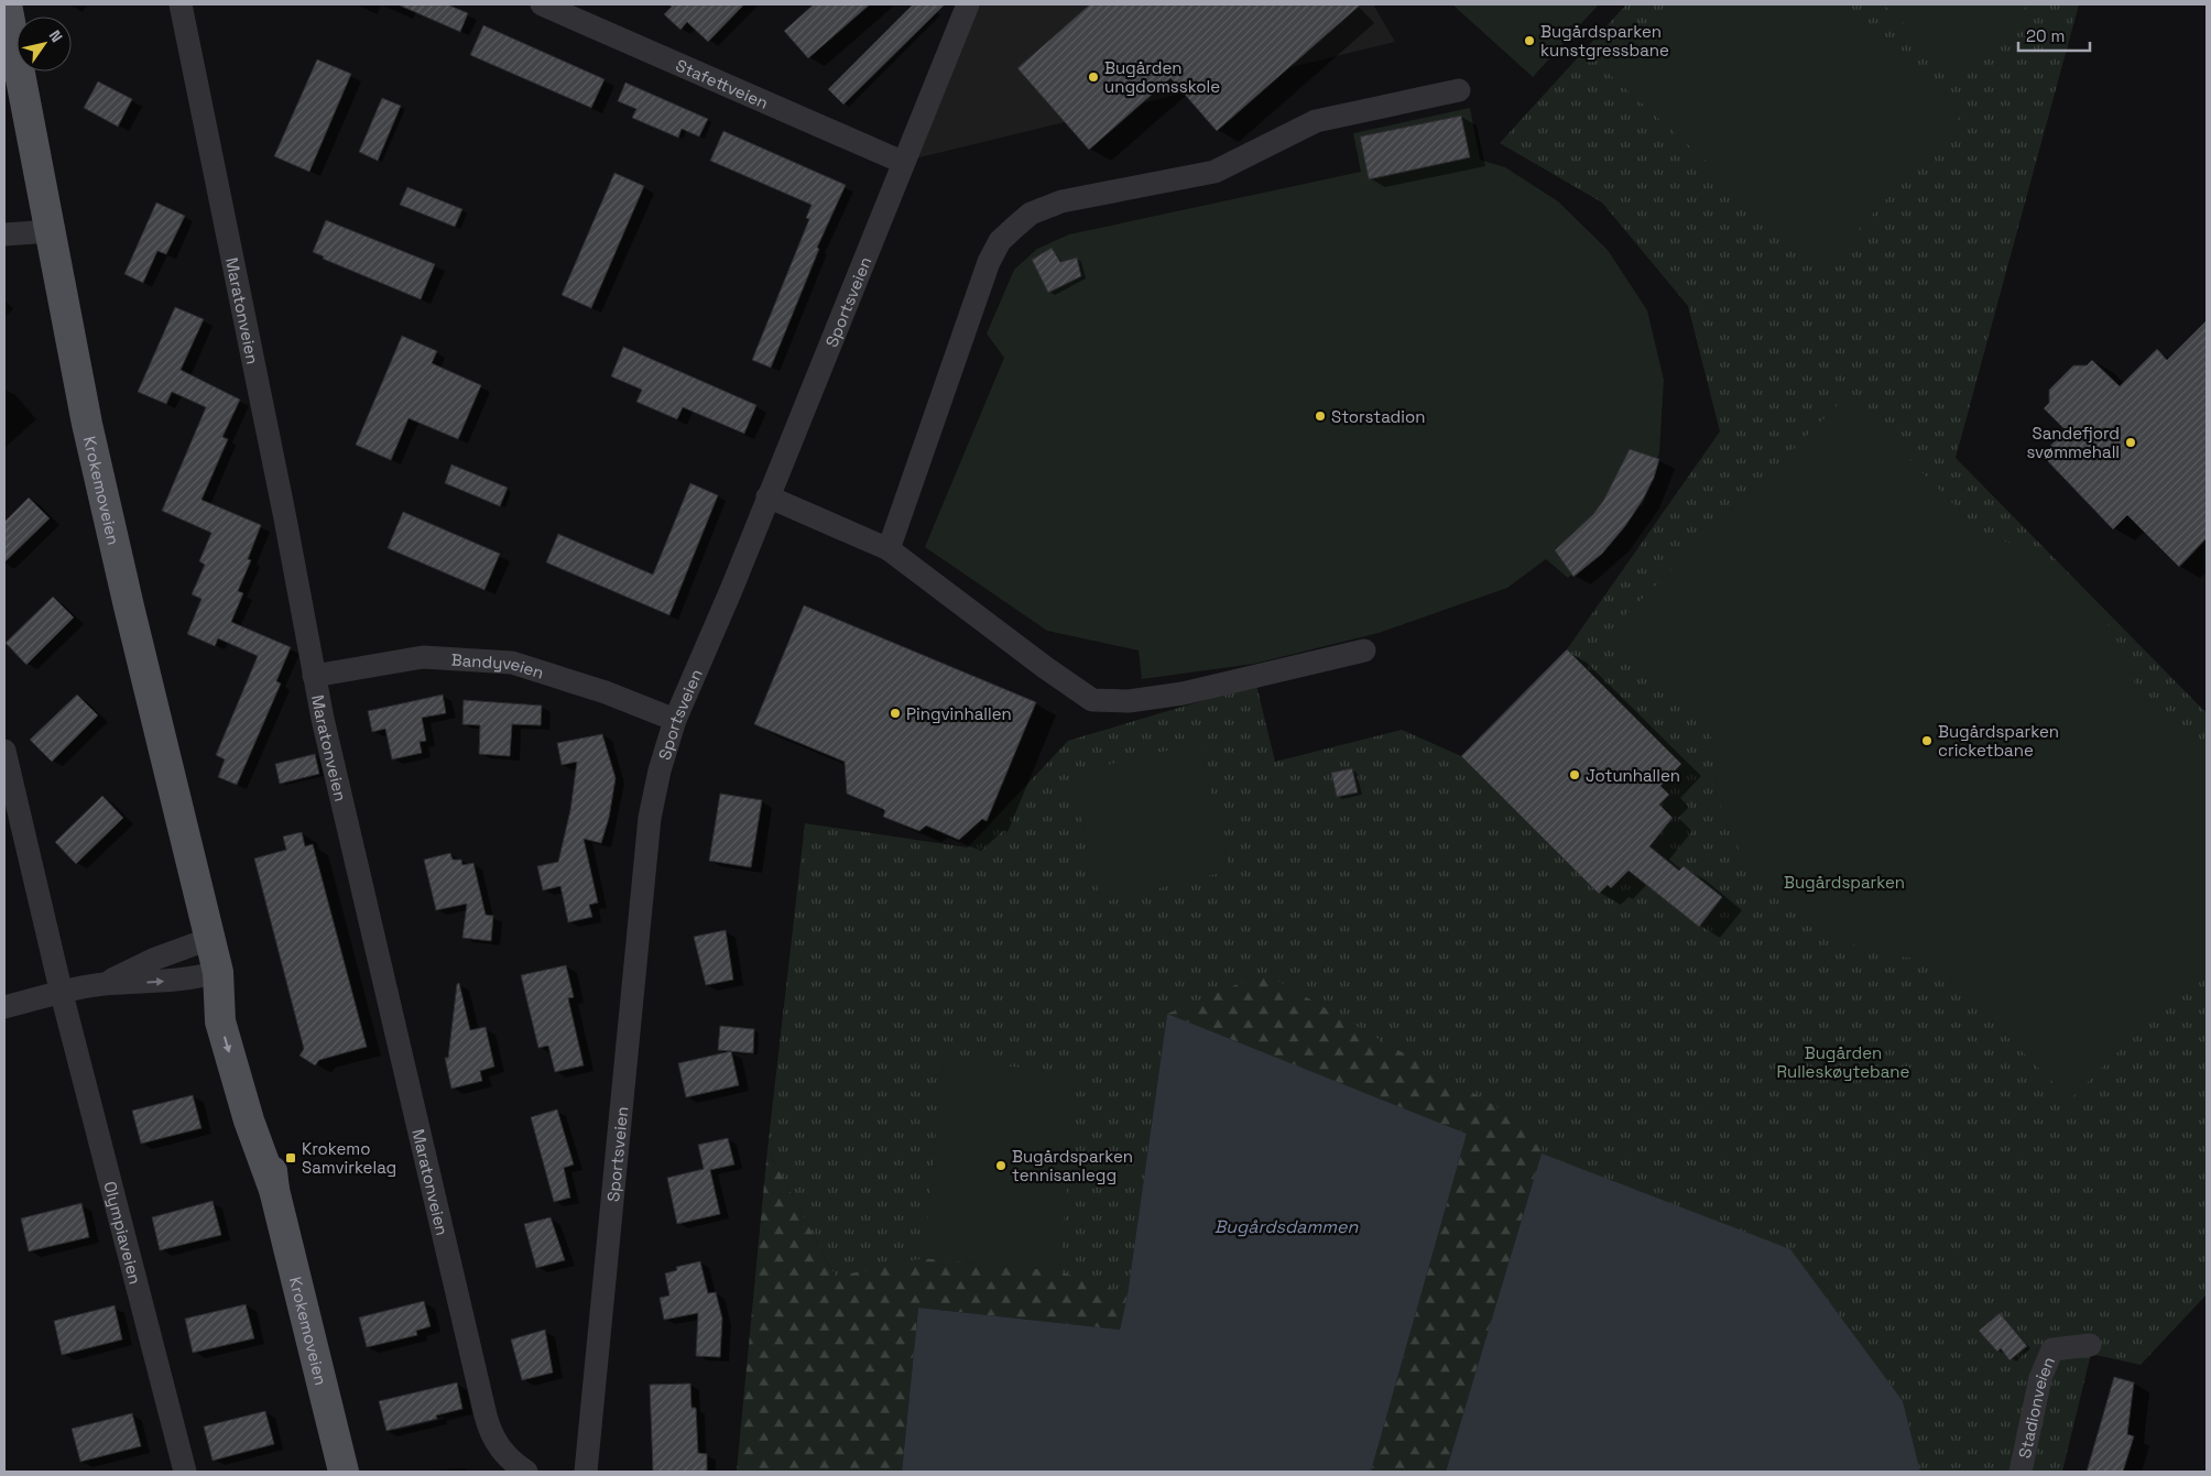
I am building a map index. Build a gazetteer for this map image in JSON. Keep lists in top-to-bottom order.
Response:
{
  "streets": {
    "main road": ["Krokemoveien"],
    "street": [
      "Stafettveien",
      "Sportsveien",
      "Maratonveien",
      "Bandyveien",
      "Olympiaveien",
      "Stadionveien"
    ]
  },
  "crossings": [
    ["Stafettveien", "Sportsveien"],
    ["Sportsveien", "Bandyveien"],
    ["Maratonveien", "Bandyveien"]
  ],
  "water": ["Bugårdsdammen"],
  "parks": ["Bugårdsparken", "Bugården Rulleskøytebane"],
  "places": {
    "other": [
      "Bugårdsparken kunstgressbane",
      "Bugården ungdomsskole",
      "Storstadion",
      "Sandefjord svømmehall",
      "Pingvinhallen",
      "Bugårdsparken cricketbane",
      "Jotunhallen",
      "Bugårdsparken tennisanlegg"
    ],
    "transit": ["Krokemo Samvirkelag"]
  },
  "scale_bar": "20 m",
  "north": "top right"
}
